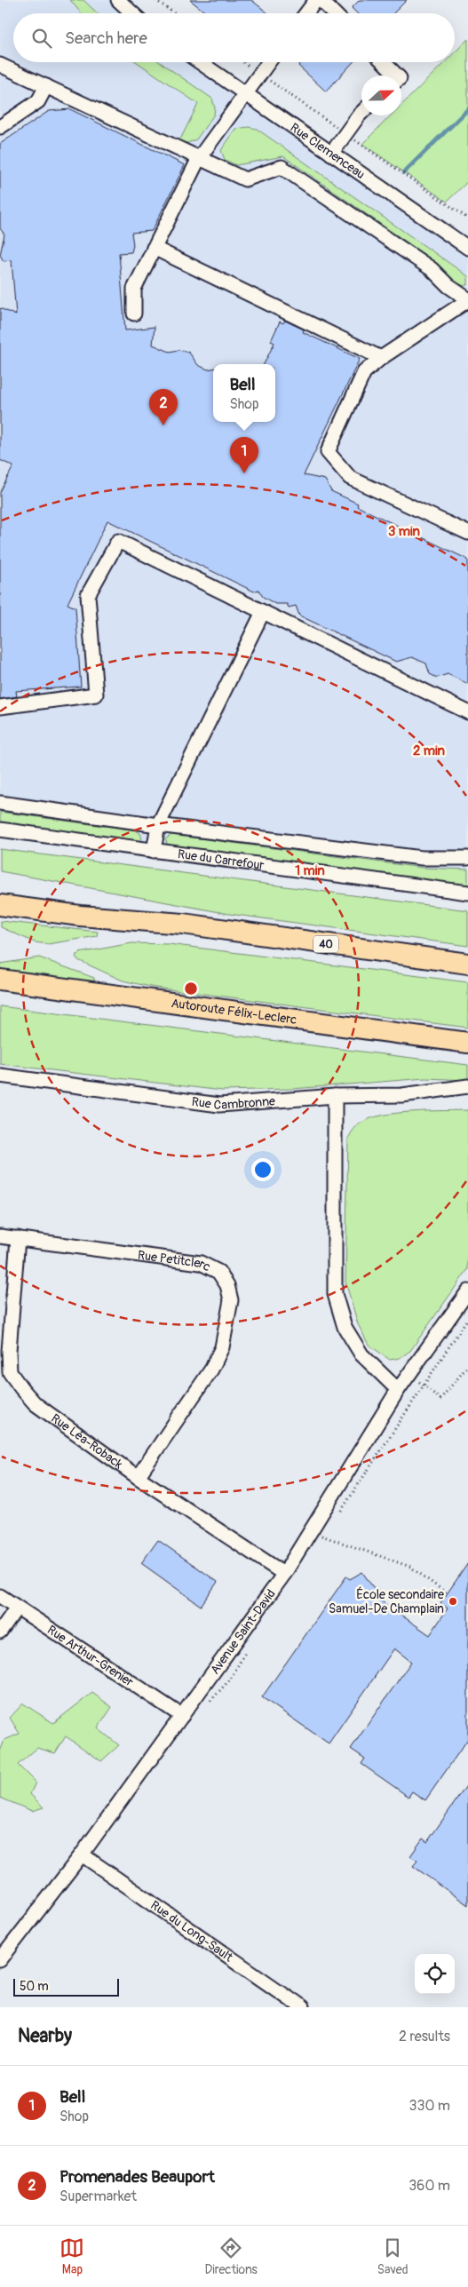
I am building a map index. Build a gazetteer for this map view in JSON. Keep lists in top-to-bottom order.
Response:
{
  "streets": {
    "highway": ["40", "Autoroute Félix-Leclerc"],
    "street": [
      "Rue Clemenceau",
      "Rue du Carrefour",
      "Rue Cambronne",
      "Rue Petitclerc",
      "Rue Léa-Roback",
      "Avenue Saint-David",
      "Rue Arthur-Grenier",
      "Rue du Long-Sault"
    ]
  },
  "crossings": [
    ["Rue Petitclerc", "Rue Léa-Roback"],
    ["Rue Léa-Roback", "Avenue Saint-David"],
    ["Avenue Saint-David", "Rue Arthur-Grenier"],
    ["Avenue Saint-David", "Rue du Long-Sault"]
  ],
  "places": ["École secondaire Samuel-De Champlain"],
  "scale_bar": "50 m",
  "north": "right",
  "page": {
    "search": "Search here",
    "popup": ["Bell", "Shop"],
    "pins": ["2", "1"],
    "scale": "50 m",
    "heading": ["Nearby", "2 results"],
    "list": [
      {
        "mark": "1",
        "name": "Bell",
        "note": "Shop",
        "value": "330 m"
      },
      {
        "mark": "2",
        "name": "Promenades Beauport",
        "note": "Supermarket",
        "value": "360 m"
      }
    ],
    "nav": ["Map", "Directions", "Saved"]
  },
  "rings": ["3 min", "2 min", "1 min"]
}
